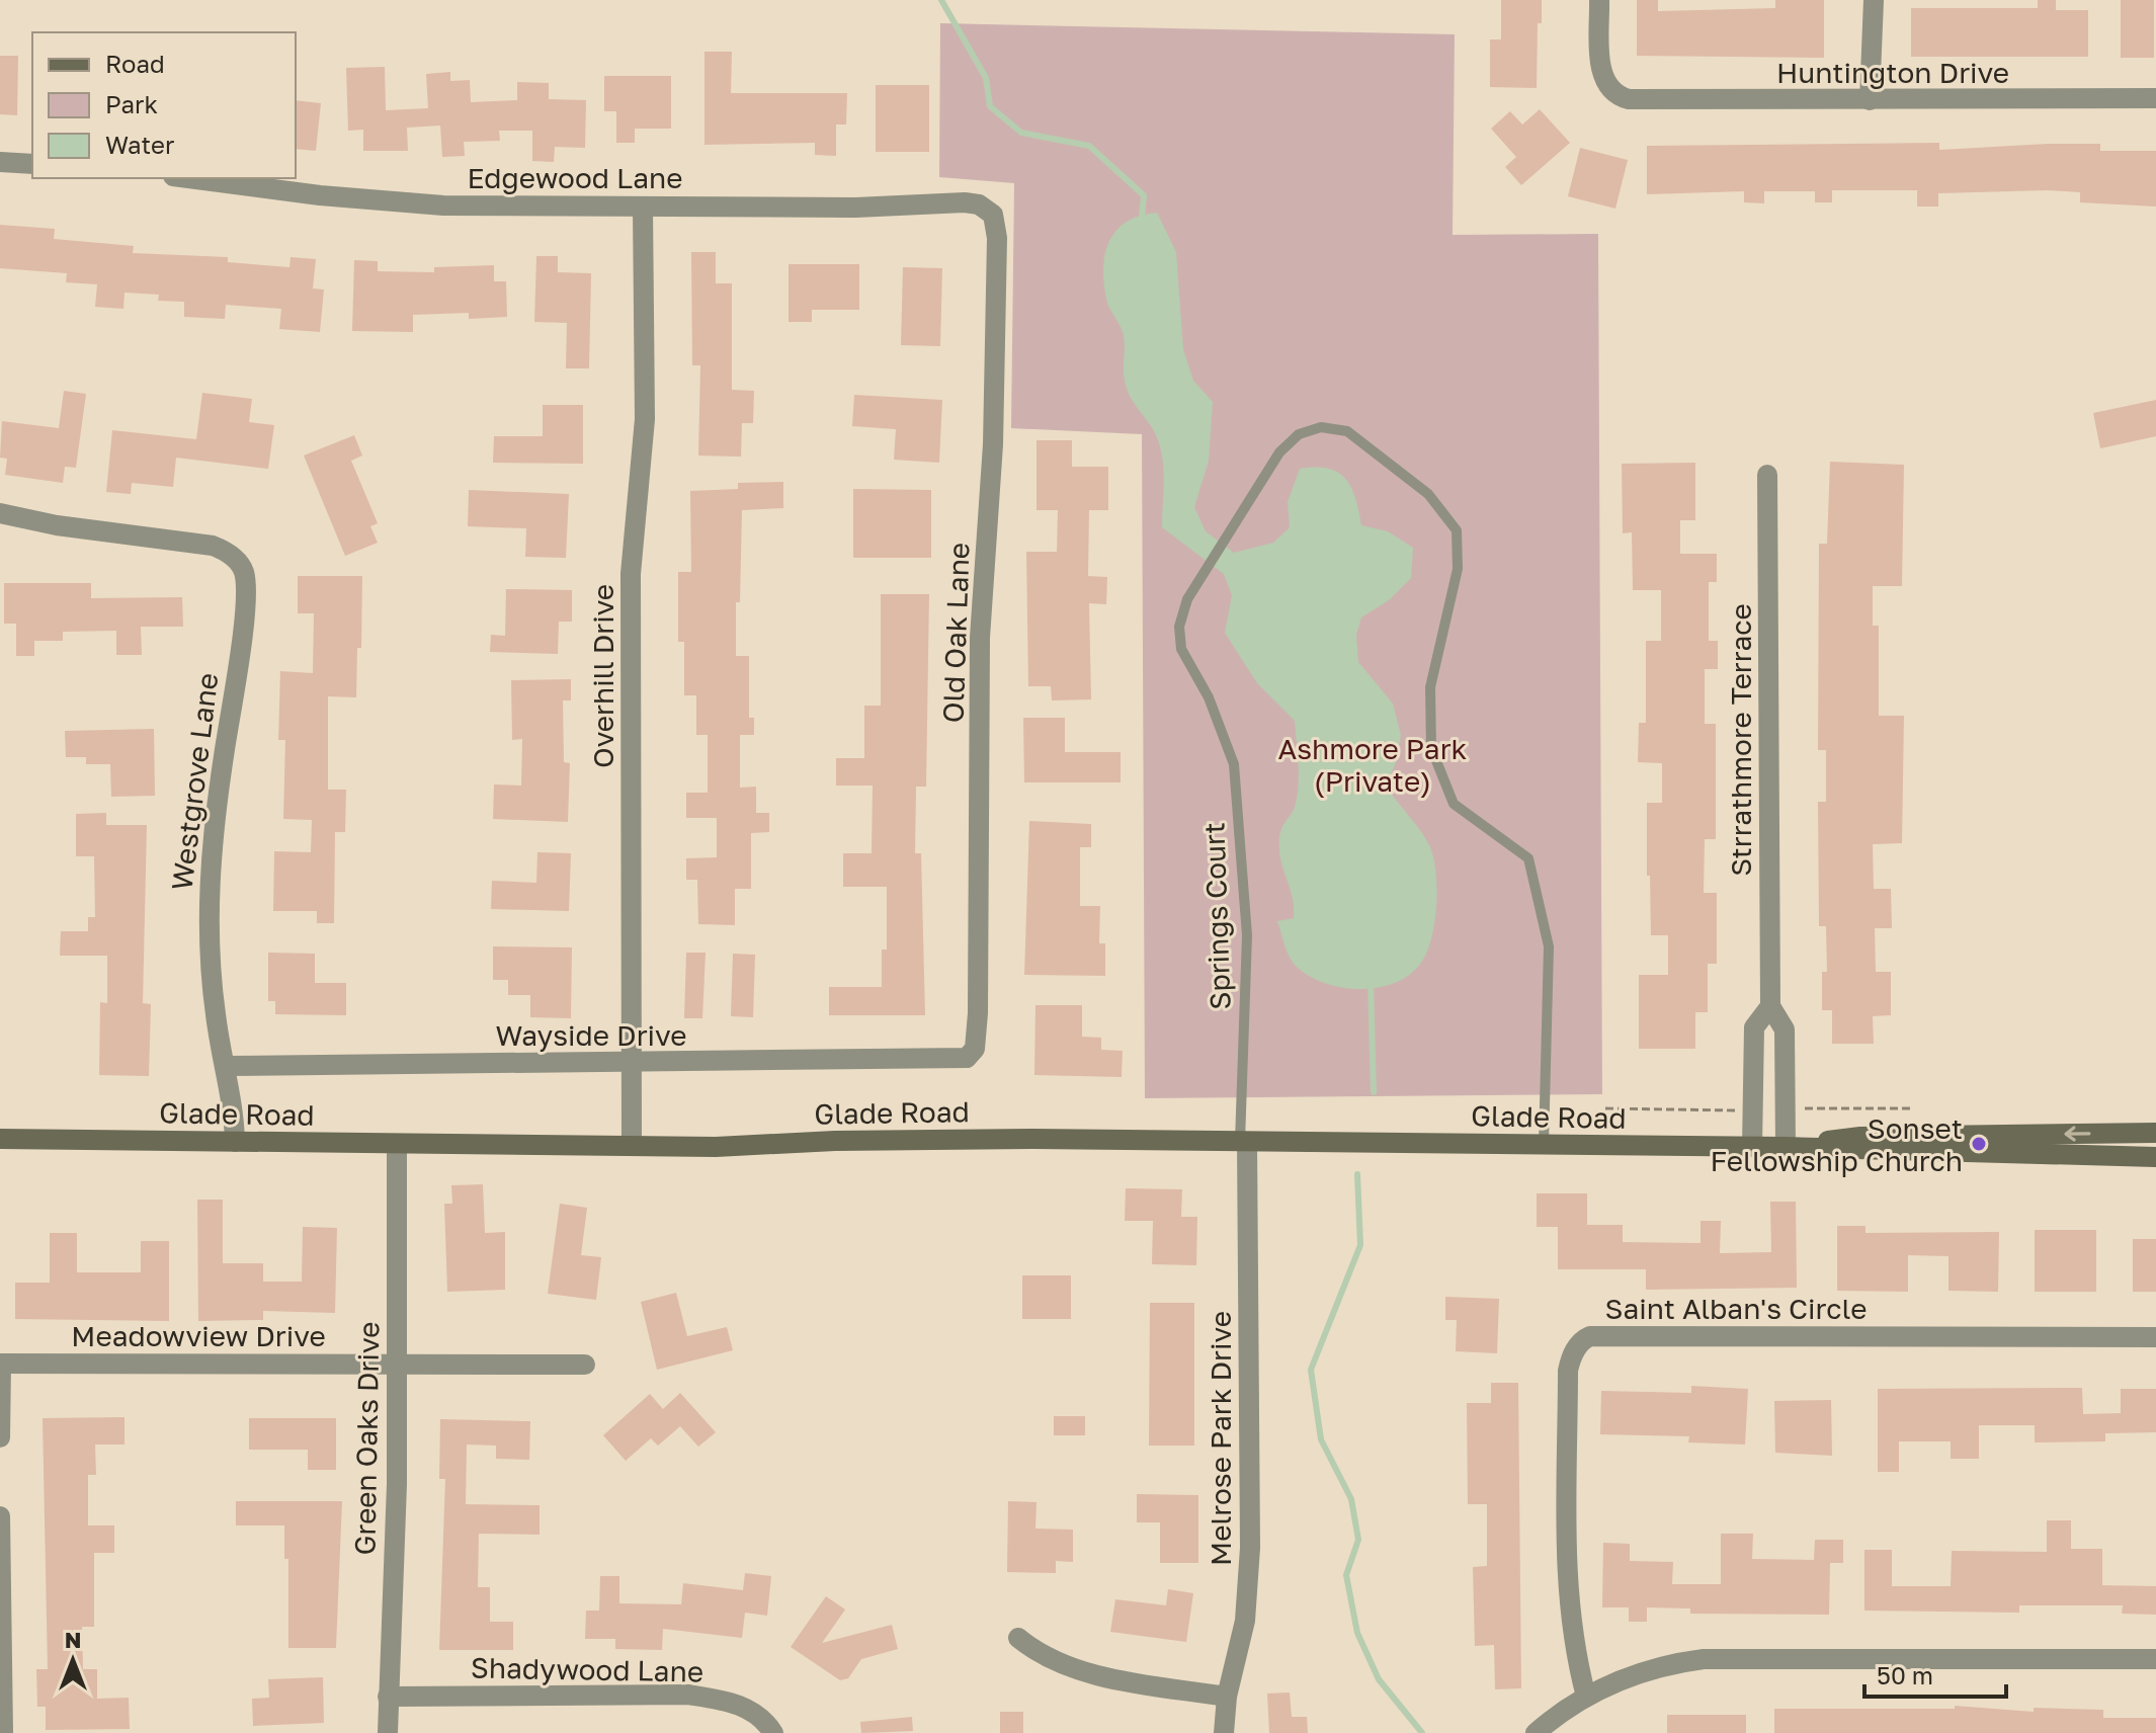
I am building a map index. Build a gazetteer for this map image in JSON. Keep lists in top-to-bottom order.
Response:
{
  "streets": {
    "main road": ["Glade Road"],
    "street": [
      "Huntington Drive",
      "Edgewood Lane",
      "Old Oak Lane",
      "Overhill Drive",
      "Strrathmore Terrace",
      "Westgrove Lane",
      "Wayside Drive",
      "Saint Alban's Circle",
      "Meadowview Drive",
      "Green Oaks Drive",
      "Melrose Park Drive",
      "Shadywood Lane"
    ],
    "lane": ["Springs Court"]
  },
  "crossings": [
    ["Edgewood Lane", "Old Oak Lane"],
    ["Edgewood Lane", "Overhill Drive"],
    ["Old Oak Lane", "Wayside Drive"],
    ["Overhill Drive", "Wayside Drive"],
    ["Overhill Drive", "Glade Road"],
    ["Strrathmore Terrace", "Glade Road"],
    ["Westgrove Lane", "Wayside Drive"],
    ["Westgrove Lane", "Glade Road"],
    ["Springs Court", "Glade Road"],
    ["Springs Court", "Melrose Park Drive"],
    ["Glade Road", "Green Oaks Drive"],
    ["Glade Road", "Melrose Park Drive"],
    ["Meadowview Drive", "Green Oaks Drive"],
    ["Green Oaks Drive", "Shadywood Lane"]
  ],
  "parks": ["Ashmore Park (Private)"],
  "places": ["Sonset Fellowship Church"],
  "legend": ["Road", "Park", "Water"],
  "scale_bar": "50 m",
  "north": "top"
}
